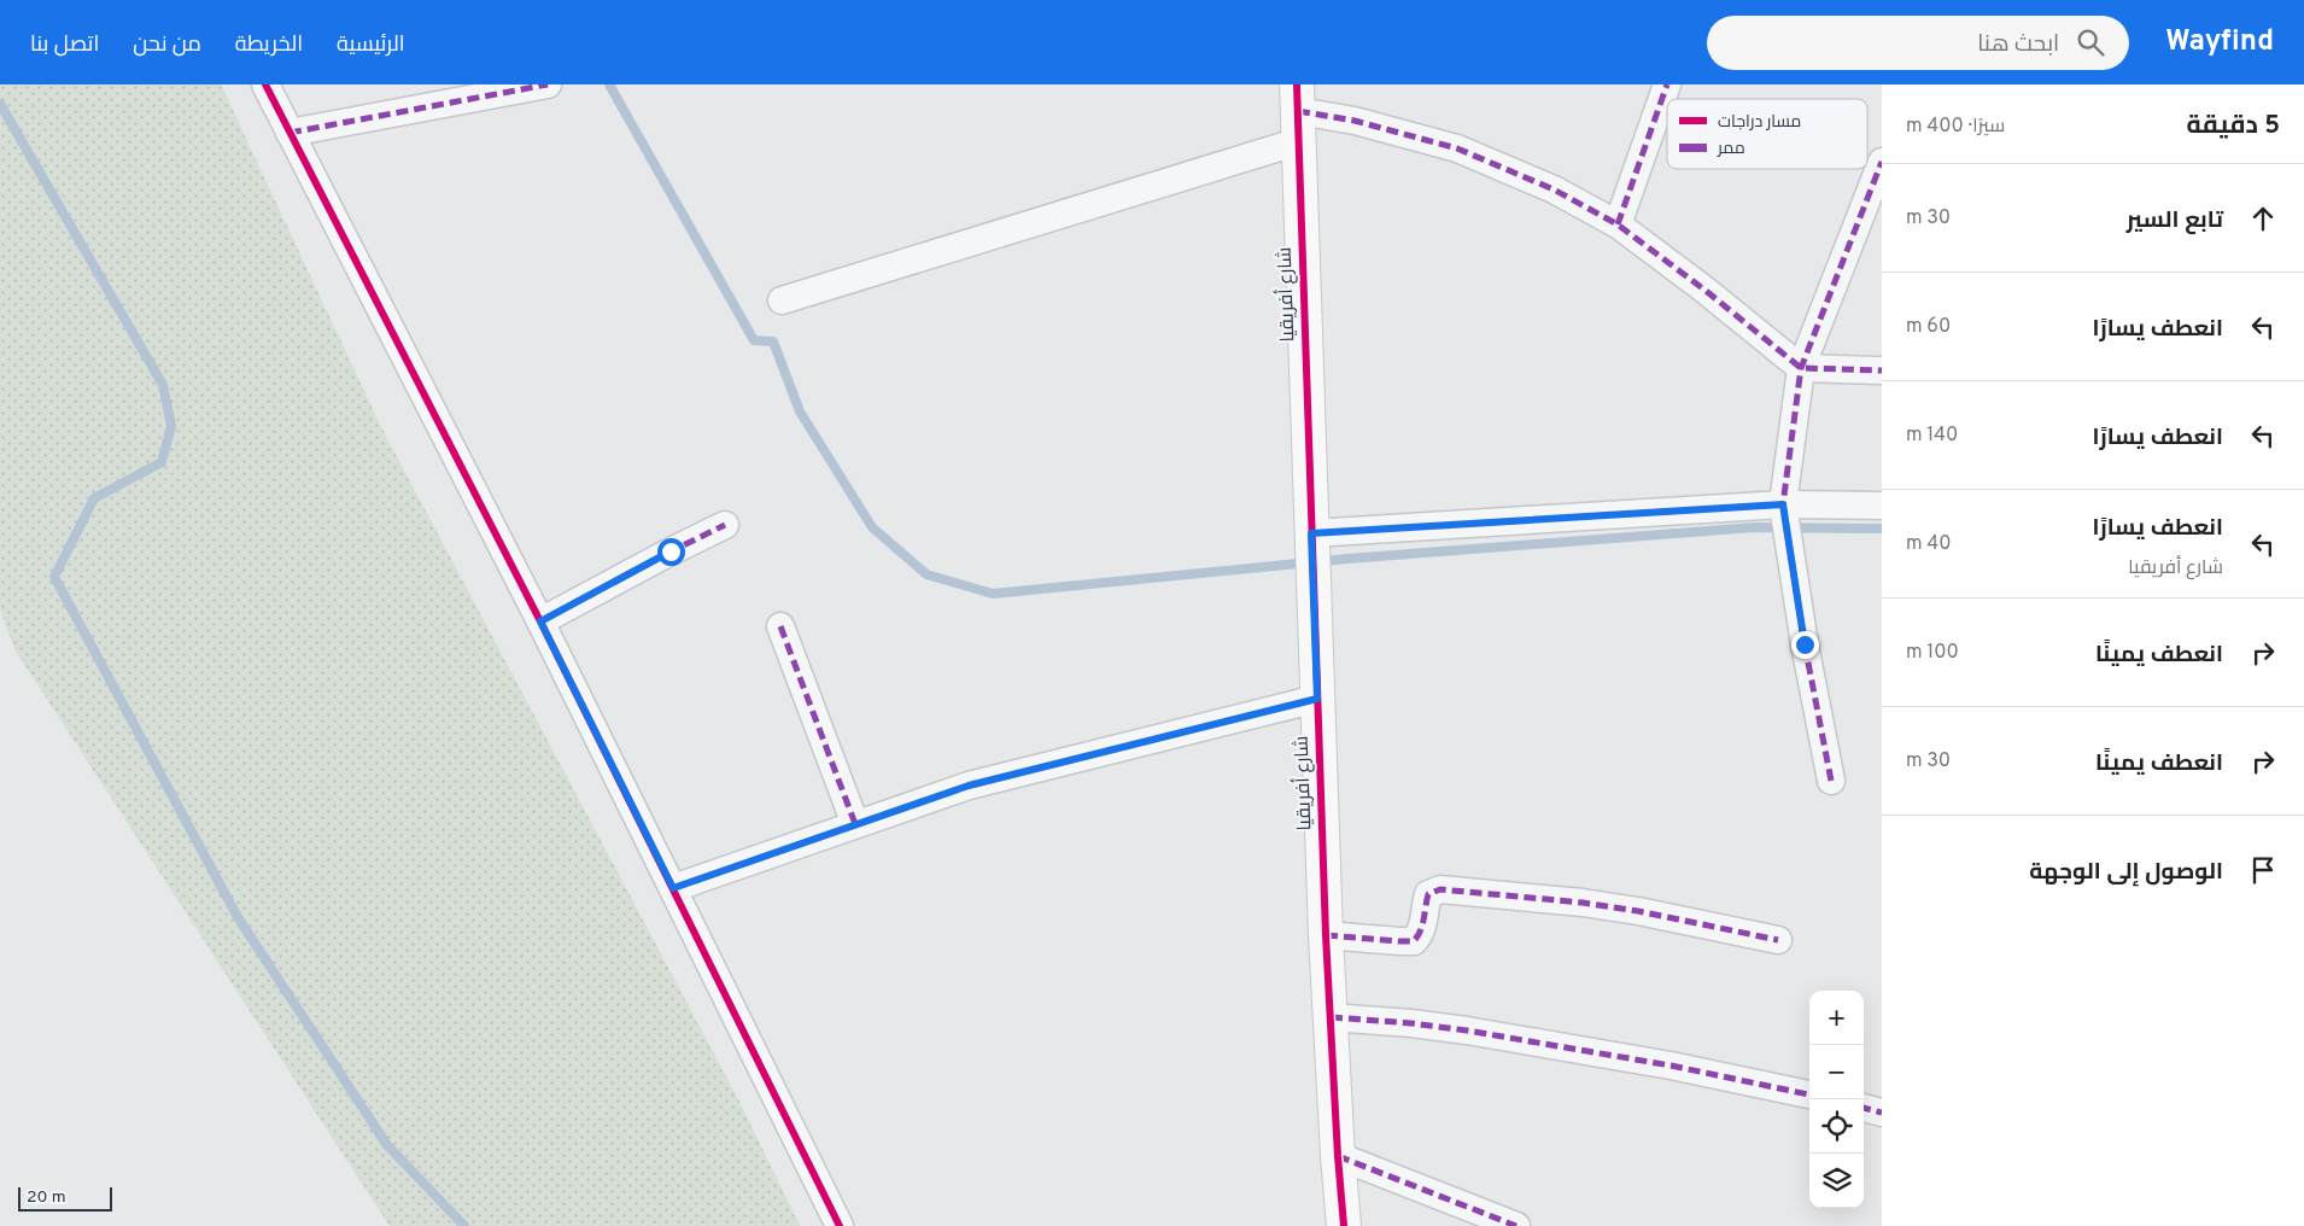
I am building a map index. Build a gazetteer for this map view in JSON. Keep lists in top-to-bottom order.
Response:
{
  "streets": {
    "street": ["شارع أفريقيا"]
  },
  "legend": ["مسار دراجات", "ممر"],
  "scale_bar": "20 m",
  "page": {
    "header": "Wayfind",
    "search": "ابحث هنا",
    "nav": [
      "الرئيسية",
      "الخريطة",
      "من نحن",
      "اتصل بنا"
    ],
    "heading": ["5 دقيقة", "سيرًا · 400 m"],
    "list": [
      ["تابع السير", "30 m"],
      ["انعطف يسارًا", "60 m"],
      ["انعطف يسارًا", "140 m"],
      ["انعطف يسارًا", "شارع أفريقيا", "40 m"],
      ["انعطف يمينًا", "100 m"],
      ["انعطف يمينًا", "30 m"],
      "الوصول إلى الوجهة"
    ],
    "map_buttons": ["+", "−"],
    "scale": "20 m"
  }
}
